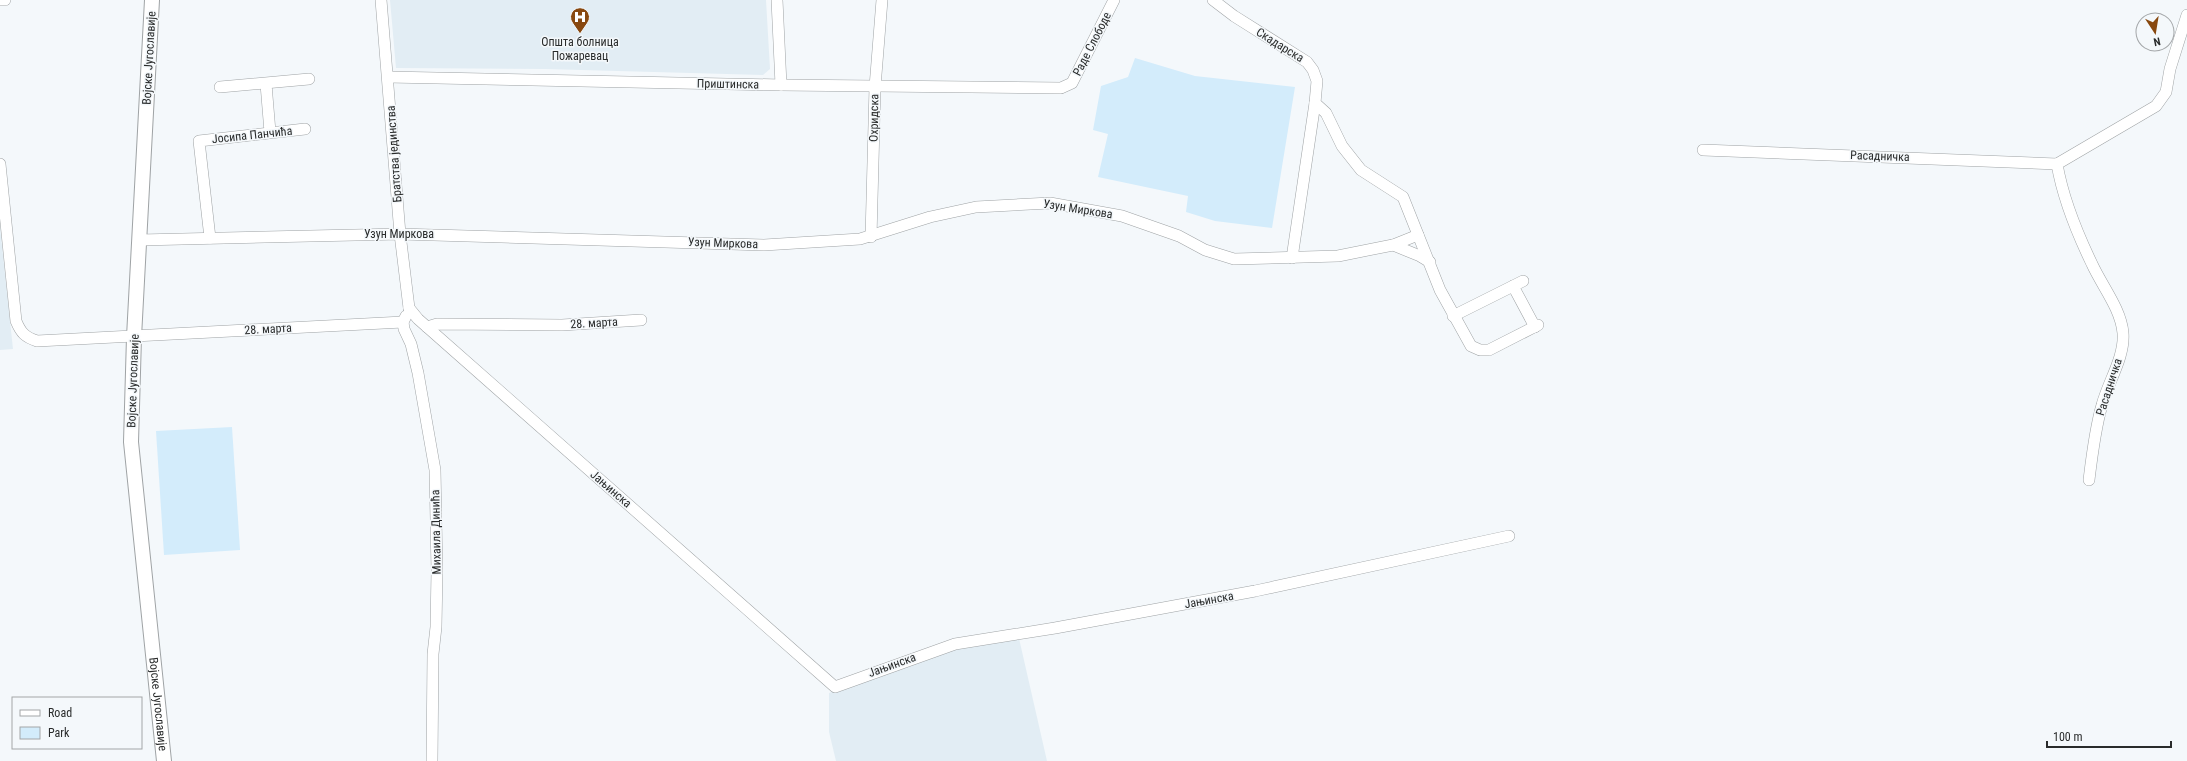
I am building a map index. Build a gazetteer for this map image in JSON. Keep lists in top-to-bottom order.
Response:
{
  "streets": {
    "main road": ["Војске Југославије"],
    "street": [
      "Раде Слободе",
      "Скадарска",
      "Приштинска",
      "Охридска",
      "Јосипа Панчића",
      "Братства јединства",
      "Расадничка",
      "Узун Миркова",
      "28. марта",
      "Јањинска",
      "Михаила Динића"
    ]
  },
  "crossings": [
    ["Раде Слободе", "Приштинска"],
    ["Скадарска", "Узун Миркова"],
    ["Војске Југославије", "Узун Миркова"],
    ["Војске Југославије", "28. марта"],
    ["Приштинска", "Охридска"],
    ["Приштинска", "Братства јединства"],
    ["Охридска", "Узун Миркова"],
    ["Јосипа Панчића", "Узун Миркова"],
    ["Братства јединства", "Узун Миркова"],
    ["Братства јединства", "Јањинска"],
    ["28. марта", "Јањинска"],
    ["28. марта", "Михаила Динића"]
  ],
  "places": {
    "hospital": ["Општа болница Пожаревац"]
  },
  "legend": ["Road", "Park"],
  "scale_bar": "100 m",
  "north": "bottom"
}
